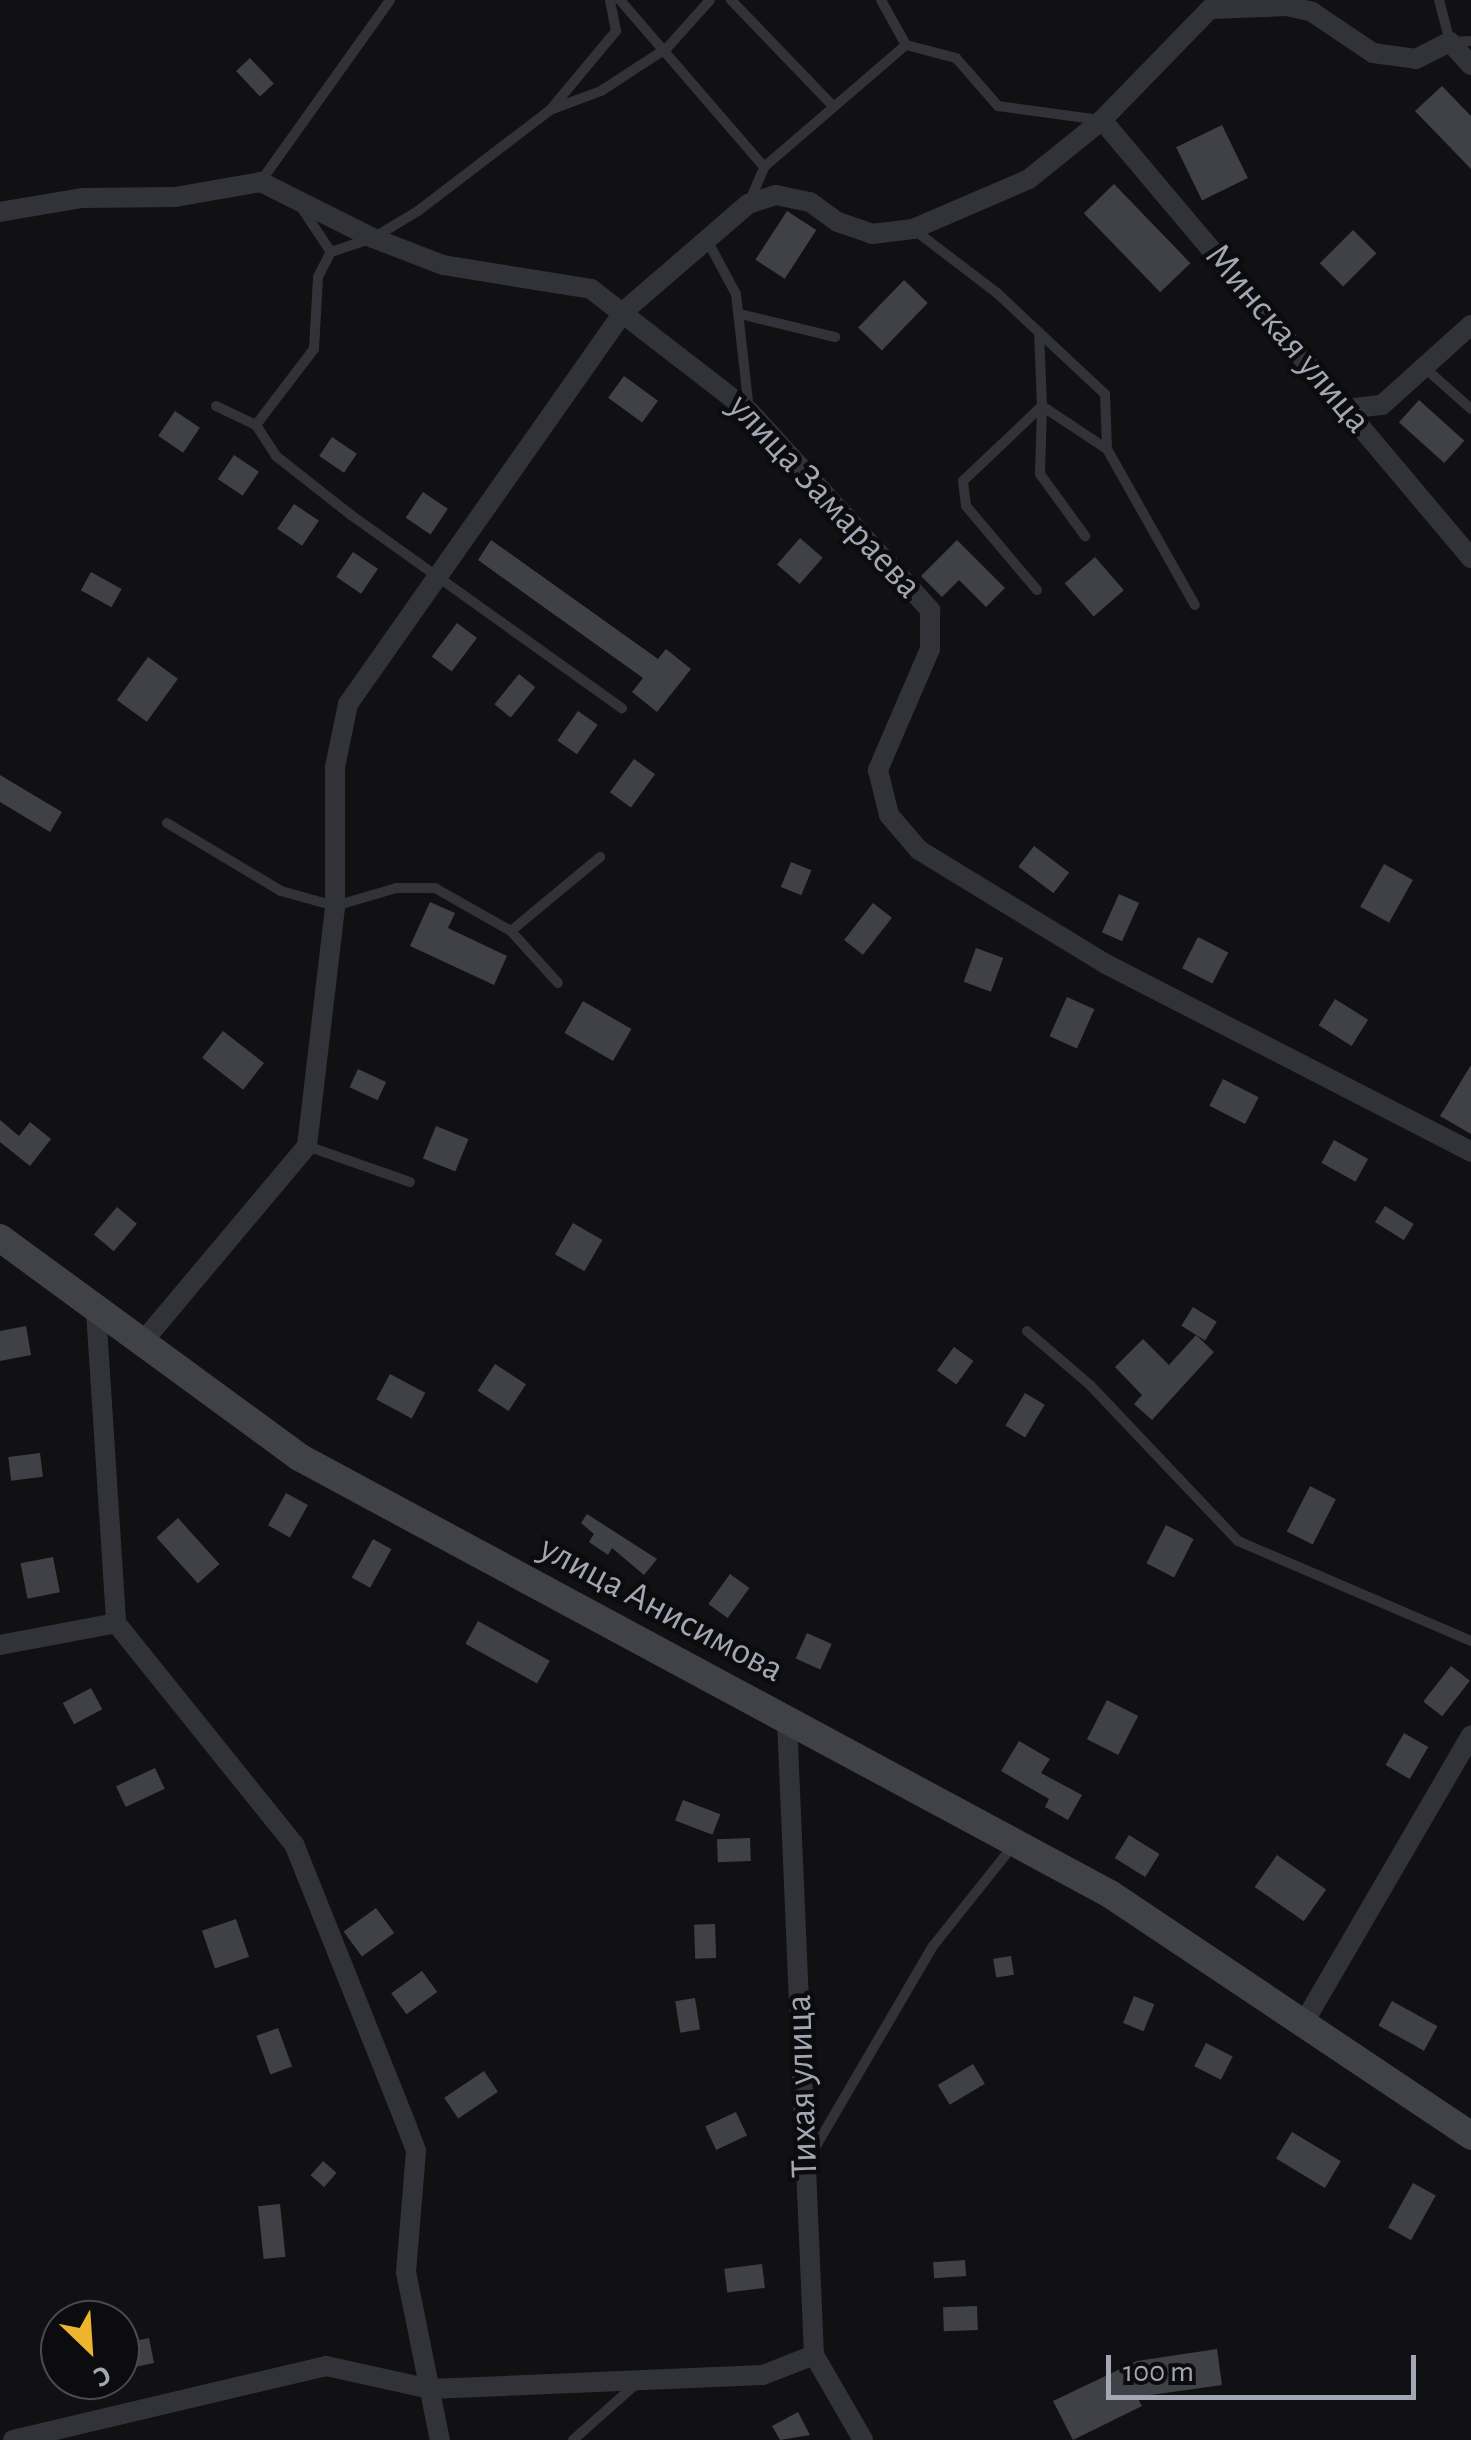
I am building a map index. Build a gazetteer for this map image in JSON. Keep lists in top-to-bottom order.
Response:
{
  "streets": {
    "street": [
      "Минская улица",
      "улица Замараева",
      "улица Анисимова",
      "Тихая улица"
    ]
  },
  "crossings": [
    ["улица Анисимова", "Тихая улица"]
  ],
  "scale_bar": "100 m",
  "north": "bottom right"
}
